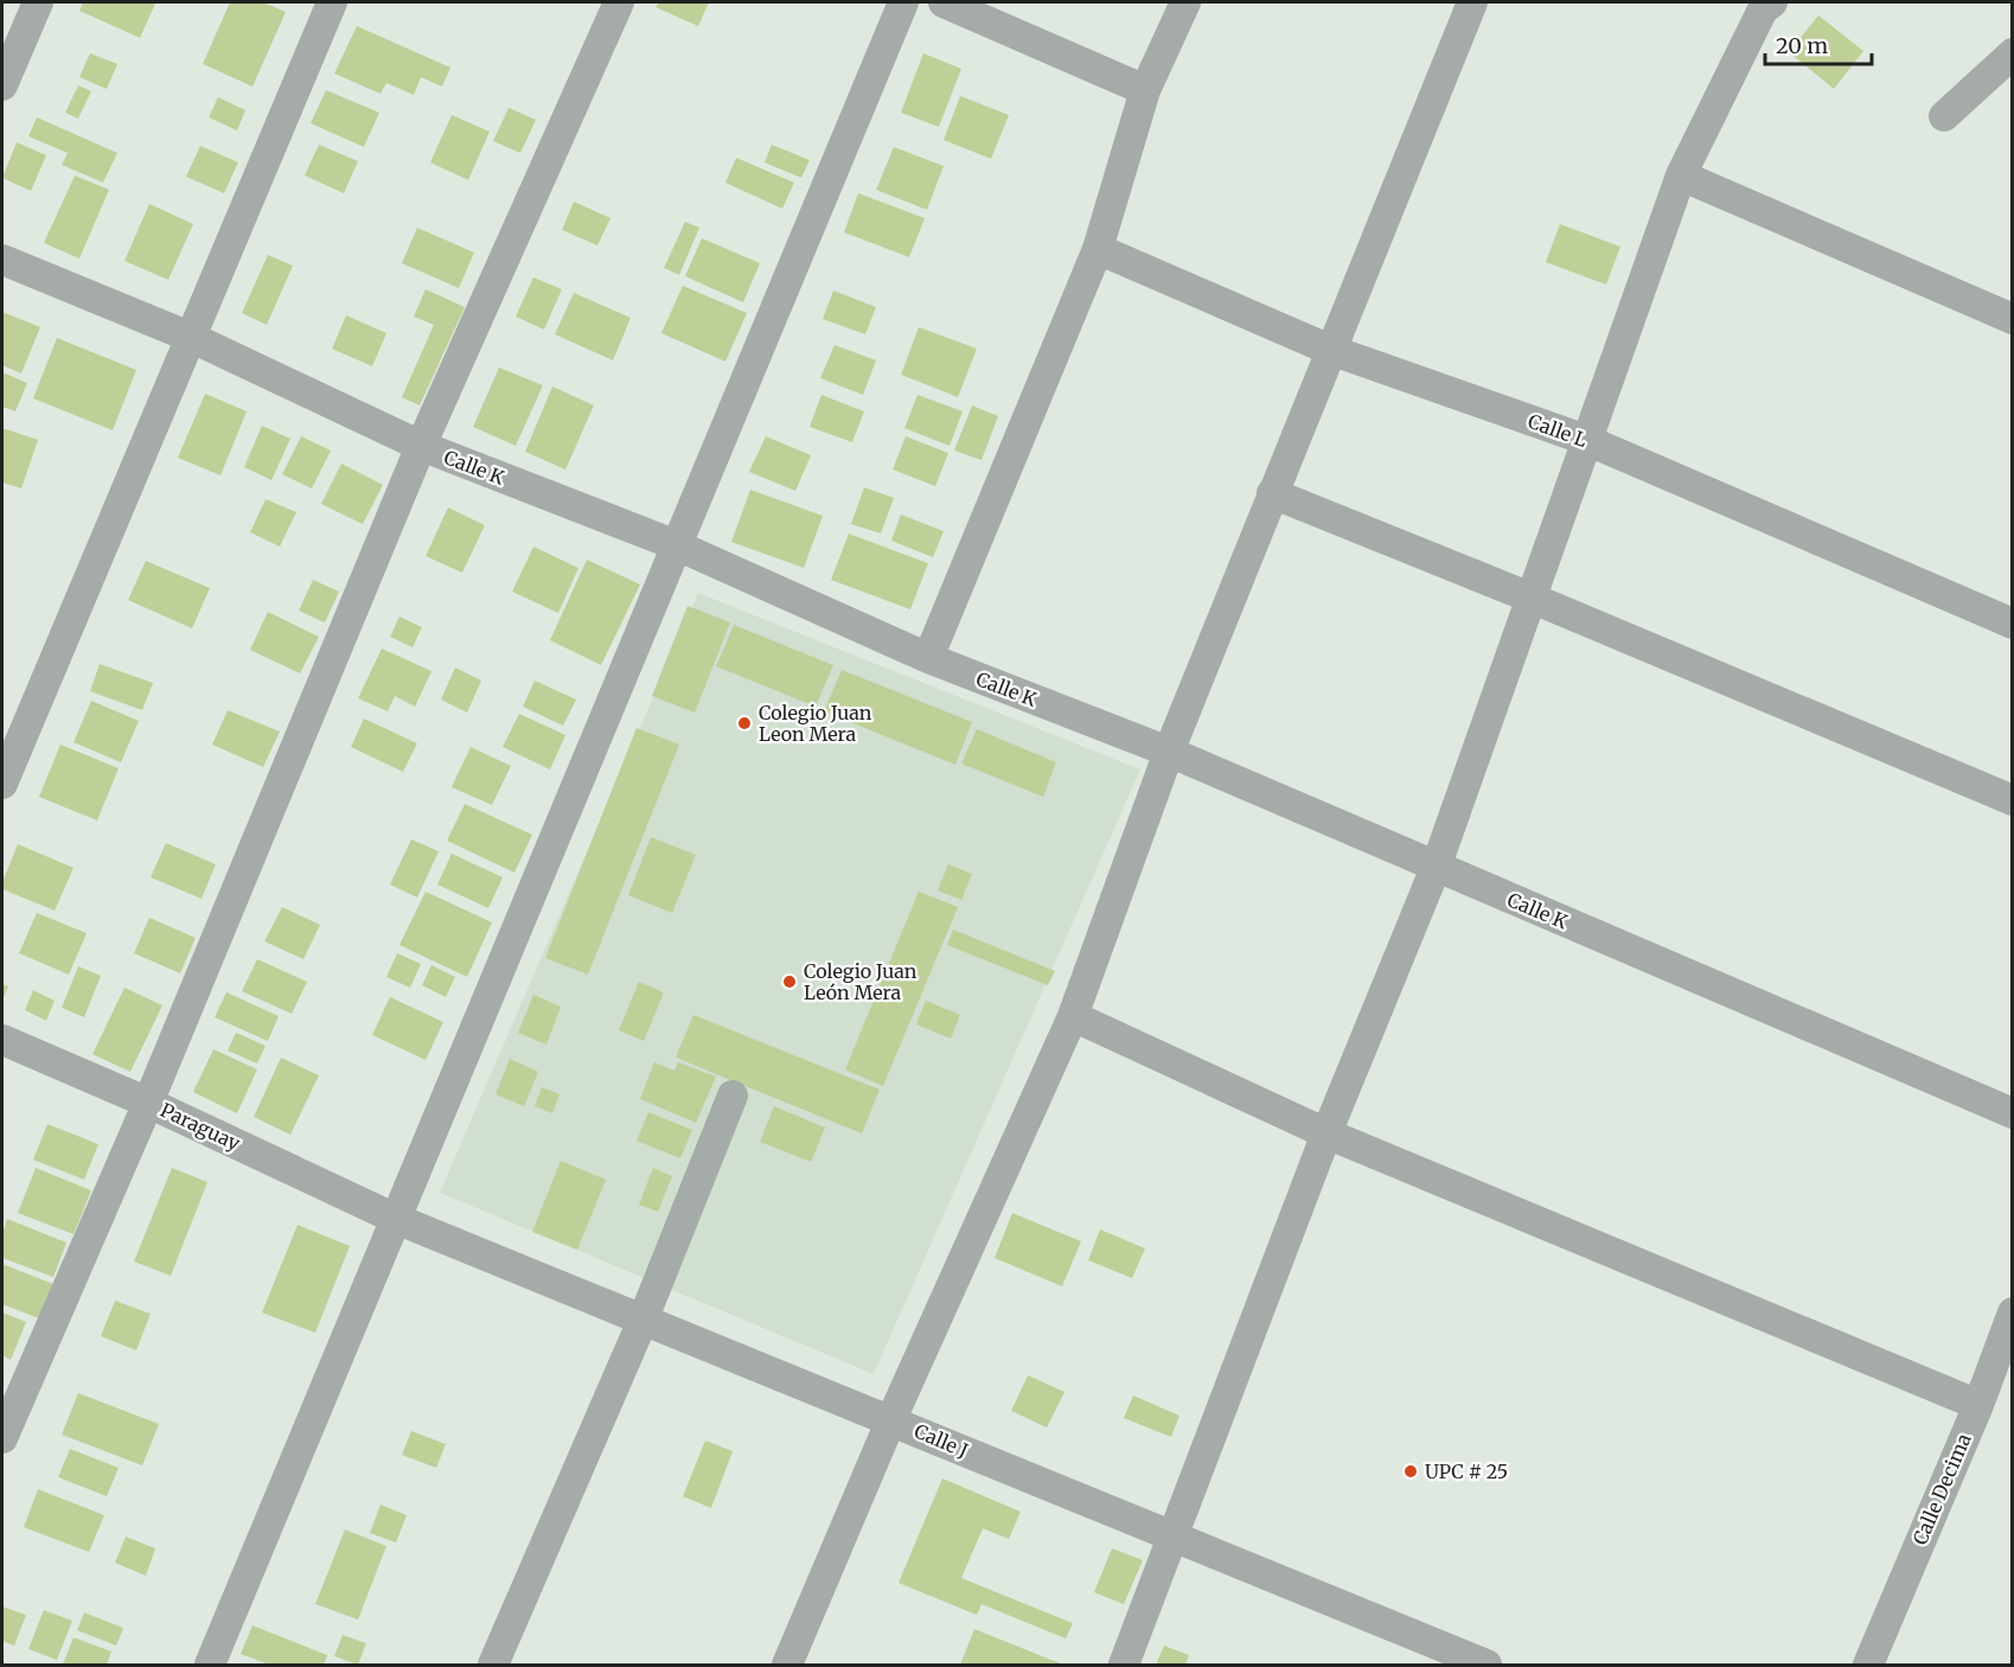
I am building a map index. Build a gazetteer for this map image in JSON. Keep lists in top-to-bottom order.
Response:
{
  "streets": {
    "street": [
      "Calle L",
      "Calle K",
      "Paraguay",
      "Calle J",
      "Calle Decima"
    ]
  },
  "crossings": [
    ["Paraguay", "Calle J"]
  ],
  "places": ["Colegio Juan Leon Mera", "Colegio Juan León Mera", "UPC # 25"],
  "scale_bar": "20 m"
}
